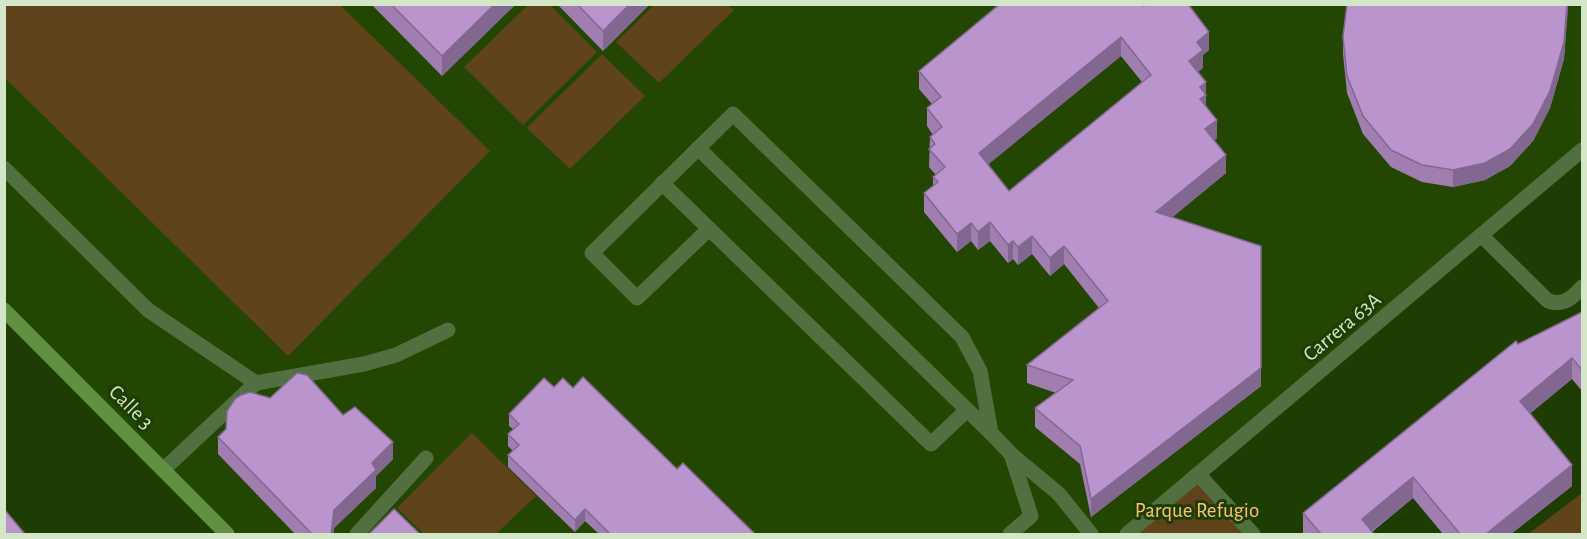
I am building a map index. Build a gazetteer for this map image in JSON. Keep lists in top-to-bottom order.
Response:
{
  "streets": {
    "street": ["Carrera 63A", "Calle 3"]
  },
  "parks": ["Parque Refugio"]
}
